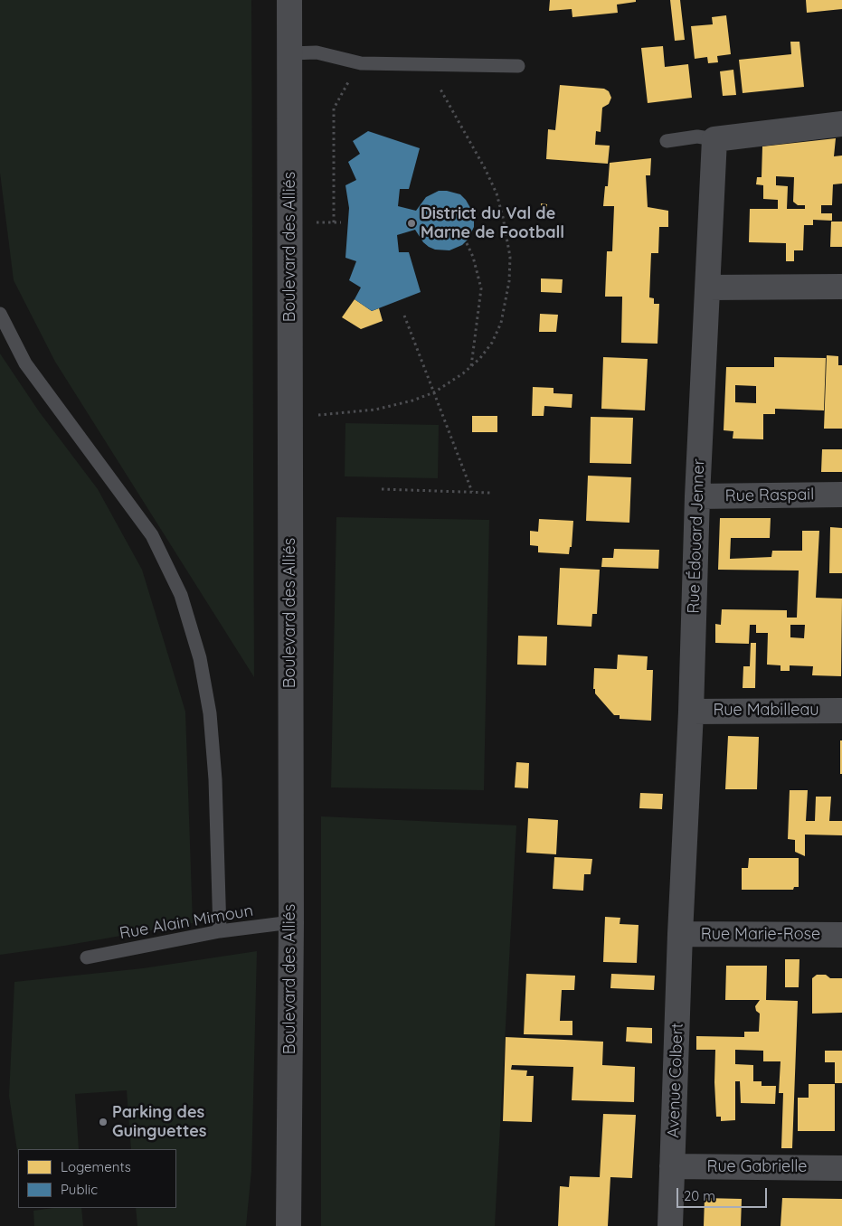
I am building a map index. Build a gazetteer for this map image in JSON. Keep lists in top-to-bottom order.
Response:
{
  "streets": {
    "street": [
      "Boulevard des Alliés",
      "Rue Raspail",
      "Rue Édouard Jenner",
      "Rue Mabilleau",
      "Rue Marie-Rose",
      "Avenue Colbert",
      "Rue Gabrielle"
    ],
    "lane": ["Rue Alain Mimoun"]
  },
  "crossings": [
    ["Boulevard des Alliés", "Rue Alain Mimoun"],
    ["Rue Raspail", "Rue Édouard Jenner"],
    ["Rue Édouard Jenner", "Rue Mabilleau"],
    ["Rue Édouard Jenner", "Rue Marie-Rose"],
    ["Rue Édouard Jenner", "Avenue Colbert"],
    ["Rue Marie-Rose", "Avenue Colbert"],
    ["Avenue Colbert", "Rue Gabrielle"]
  ],
  "places": ["District du Val de Marne de Football", "Parking des Guinguettes"],
  "legend": ["Logements", "Public"],
  "scale_bar": "20 m"
}
